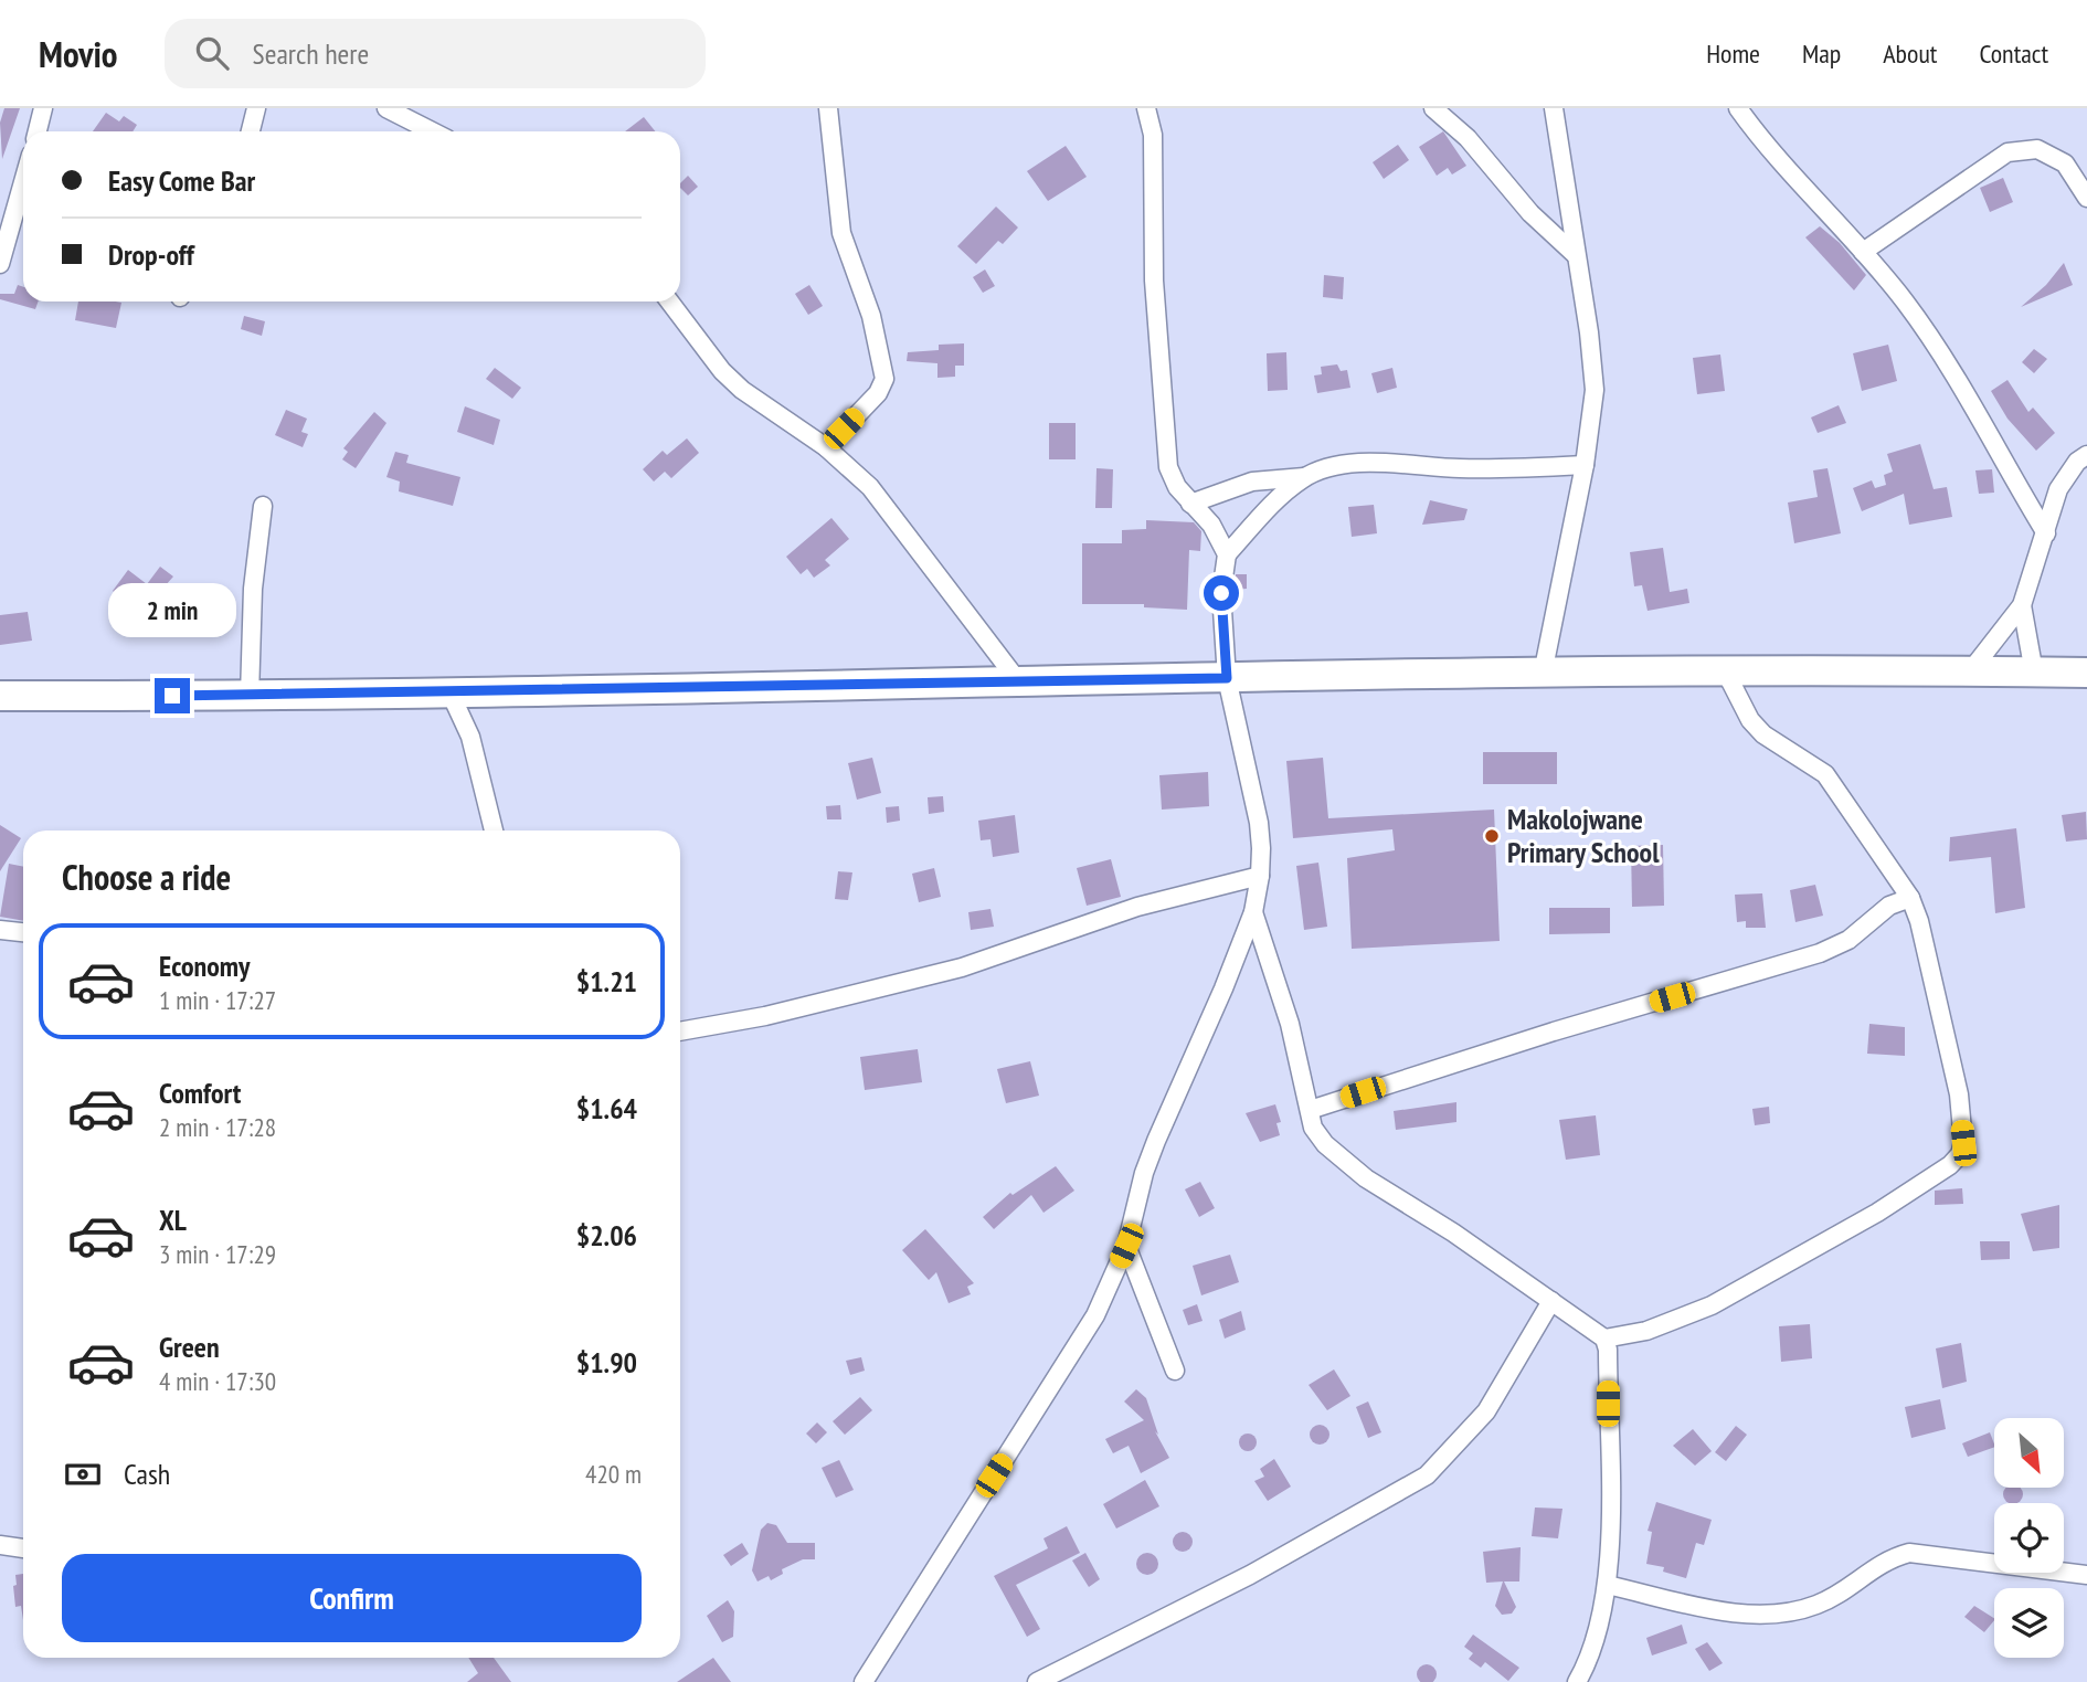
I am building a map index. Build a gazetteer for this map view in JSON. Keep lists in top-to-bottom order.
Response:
{
  "places": ["Makolojwane Primary School"],
  "north": "bottom right",
  "page": {
    "header": "Movio",
    "search": "Search here",
    "nav": [
      "Home",
      "Map",
      "About",
      "Contact"
    ],
    "banner": ["Easy Come Bar", "Drop-off"],
    "bubble": "2 min",
    "heading": "Choose a ride",
    "list": [
      {
        "name": "Economy",
        "note": "1 min · 17:27",
        "value": "$1.21"
      },
      {
        "name": "Comfort",
        "note": "2 min · 17:28",
        "value": "$1.64"
      },
      {
        "name": "XL",
        "note": "3 min · 17:29",
        "value": "$2.06"
      },
      {
        "name": "Green",
        "note": "4 min · 17:30",
        "value": "$1.90"
      }
    ],
    "pay": ["Cash", "420 m"],
    "buttons": "Confirm"
  }
}
